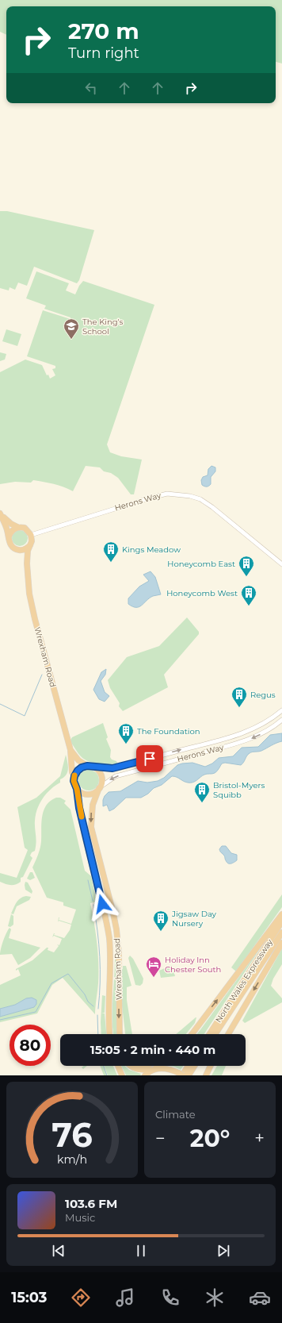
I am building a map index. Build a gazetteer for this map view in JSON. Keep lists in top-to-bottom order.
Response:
{
  "streets": {
    "highway": ["Wrexham Road", "North Wales Expressway"],
    "street": ["Herons Way"]
  },
  "crossings": [
    ["Herons Way", "Wrexham Road"]
  ],
  "places": {
    "school or university": ["The King's School"],
    "building": [
      "Kings Meadow",
      "Honeycomb East",
      "Honeycomb West",
      "Regus",
      "The Foundation",
      "Bristol-Myers Squibb",
      "Jigsaw Day Nursery"
    ],
    "hotel": ["Holiday Inn Chester South"]
  },
  "page": {
    "turn": ["270 m", "Turn right"],
    "limit": "80",
    "trip": "15:05 · 2 min · 440 m",
    "tile": "Climate",
    "heat": ["−", "20°", "+"],
    "song": ["103.6 FM", "Music"],
    "tabs": "15:03",
    "gauge": ["76", "km/h"]
  }
}
